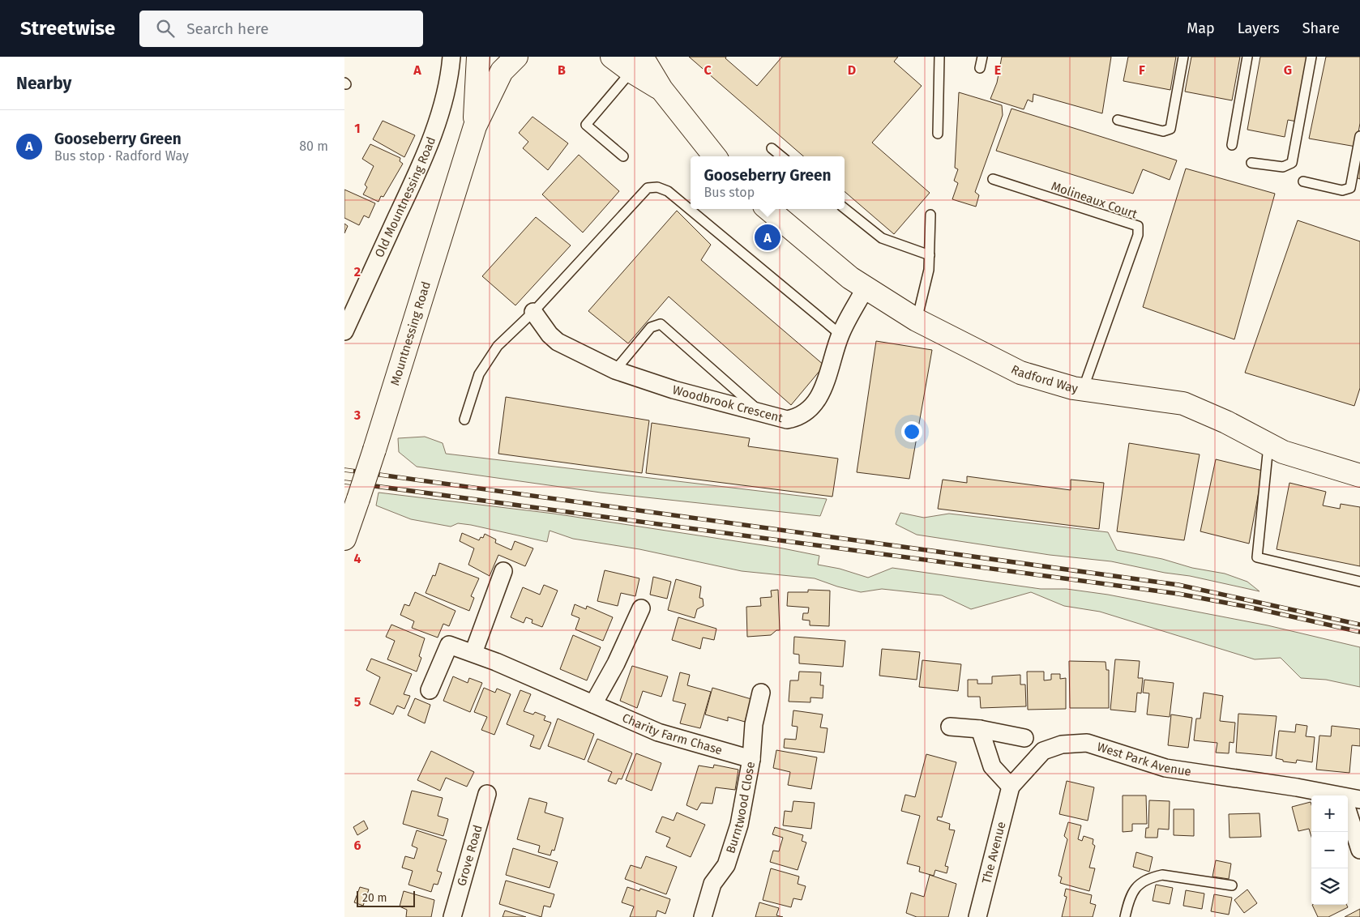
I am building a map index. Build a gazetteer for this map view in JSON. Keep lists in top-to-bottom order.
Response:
{
  "streets": {
    "street": [
      "Old Mountnessing Road",
      "Mountnessing Road",
      "Radford Way",
      "Woodbrook Crescent",
      "Charity Farm Chase",
      "West Park Avenue",
      "Burntwood Close",
      "The Avenue",
      "Grove Road"
    ],
    "lane": ["Molineaux Court"]
  },
  "crossings": [
    ["Molineaux Court", "Radford Way"],
    ["Radford Way", "Woodbrook Crescent"],
    ["Charity Farm Chase", "Burntwood Close"],
    ["West Park Avenue", "The Avenue"]
  ],
  "scale_bar": "20 m",
  "page": {
    "header": "Streetwise",
    "search": "Search here",
    "nav": ["Map", "Layers", "Share"],
    "heading": "Nearby",
    "list": [
      {
        "mark": "A",
        "name": "Gooseberry Green",
        "note": "Bus stop · Radford Way",
        "value": "80 m"
      }
    ],
    "popup": ["Gooseberry Green", "Bus stop"],
    "pins": "A",
    "map_buttons": ["+", "−"],
    "scale": "20 m"
  },
  "grid": {
    "columns": [
      "A",
      "B",
      "C",
      "D",
      "E",
      "F",
      "G"
    ],
    "rows": [
      "1",
      "2",
      "3",
      "4",
      "5",
      "6"
    ]
  }
}
